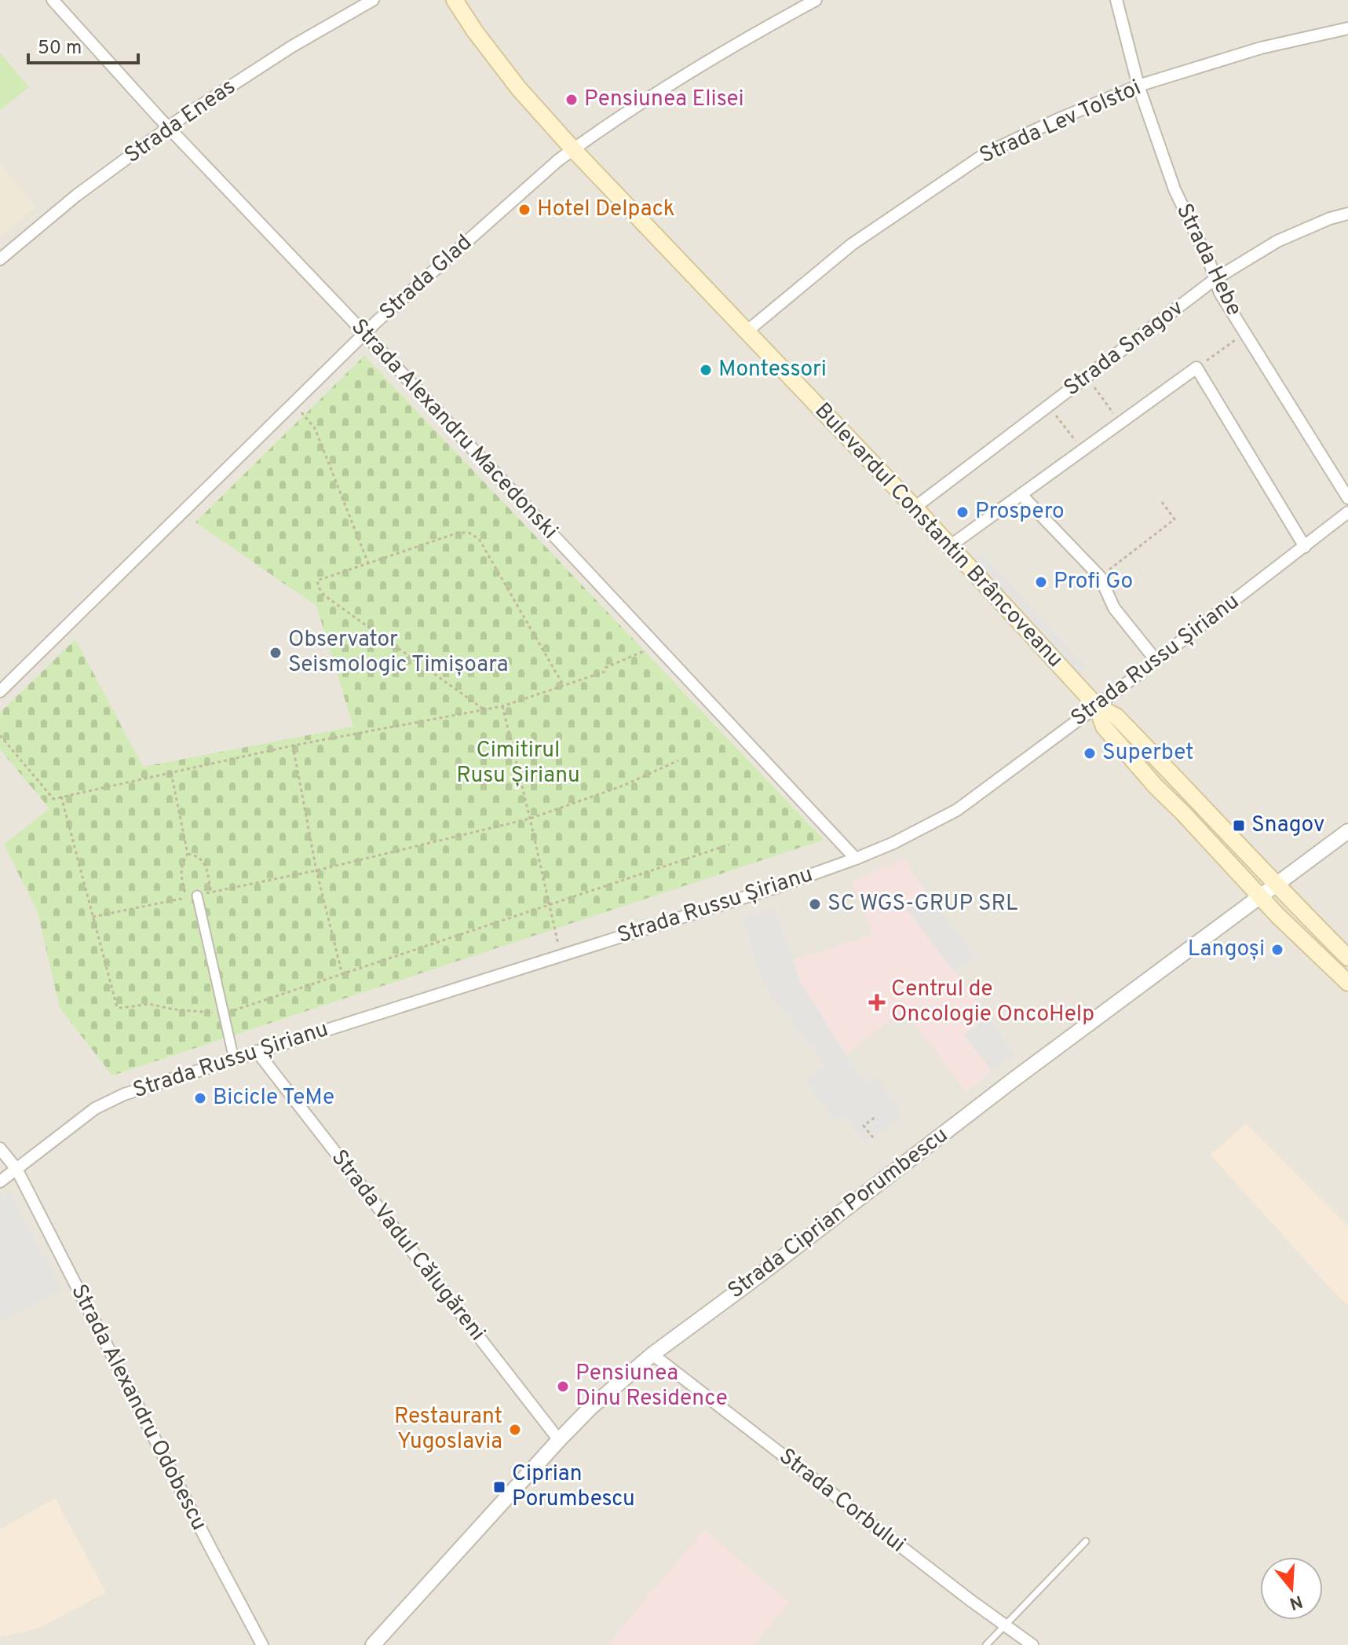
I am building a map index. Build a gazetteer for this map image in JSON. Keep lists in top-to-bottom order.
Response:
{
  "streets": {
    "main road": ["Bulevardul Constantin Brâncoveanu"],
    "street": [
      "Strada Eneas",
      "Strada Lev Tolstoi",
      "Strada Hebe",
      "Strada Glad",
      "Strada Snagov",
      "Strada Alexandru Macedonski",
      "Strada Russu Șirianu",
      "Strada Ciprian Porumbescu",
      "Strada Vadul Călugăreni",
      "Strada Alexandru Odobescu",
      "Strada Corbului"
    ]
  },
  "crossings": [
    ["Strada Eneas", "Strada Alexandru Macedonski"],
    ["Strada Lev Tolstoi", "Strada Hebe"],
    ["Strada Lev Tolstoi", "Bulevardul Constantin Brâncoveanu"],
    ["Strada Hebe", "Strada Snagov"],
    ["Strada Glad", "Strada Alexandru Macedonski"],
    ["Strada Glad", "Bulevardul Constantin Brâncoveanu"],
    ["Strada Snagov", "Bulevardul Constantin Brâncoveanu"],
    ["Strada Alexandru Macedonski", "Strada Russu Șirianu"],
    ["Bulevardul Constantin Brâncoveanu", "Strada Russu Șirianu"],
    ["Bulevardul Constantin Brâncoveanu", "Strada Ciprian Porumbescu"],
    ["Strada Russu Șirianu", "Strada Vadul Călugăreni"],
    ["Strada Russu Șirianu", "Strada Alexandru Odobescu"],
    ["Strada Ciprian Porumbescu", "Strada Vadul Călugăreni"],
    ["Strada Ciprian Porumbescu", "Strada Corbului"]
  ],
  "parks": ["Cimitirul Rusu Șirianu"],
  "places": {
    "other": [
      "Pensiunea Elisei",
      "Hotel Delpack",
      "Montessori",
      "Prospero",
      "Profi Go",
      "Observator Seismologic Timișoara",
      "Superbet",
      "SC WGS-GRUP SRL",
      "Langoși",
      "Bicicle TeMe",
      "Pensiunea Dinu Residence",
      "Restaurant Yugoslavia"
    ],
    "transit": ["Snagov", "Ciprian Porumbescu"],
    "health": ["Centrul de Oncologie OncoHelp"]
  },
  "scale_bar": "50 m",
  "north": "bottom"
}
